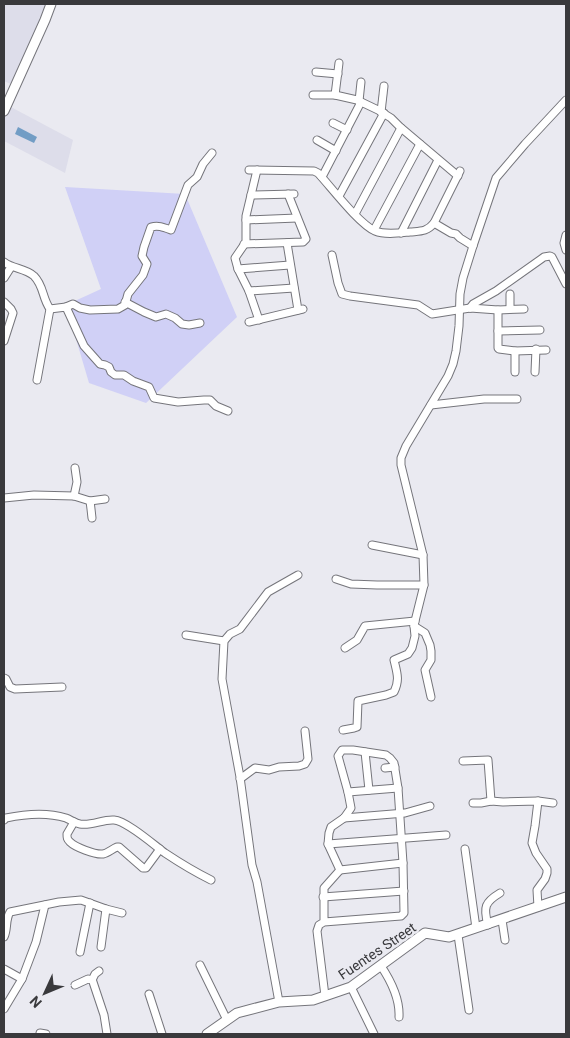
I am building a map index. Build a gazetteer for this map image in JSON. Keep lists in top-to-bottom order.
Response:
{
  "streets": {
    "street": ["Fuentes Street"]
  },
  "north": "bottom left"
}
